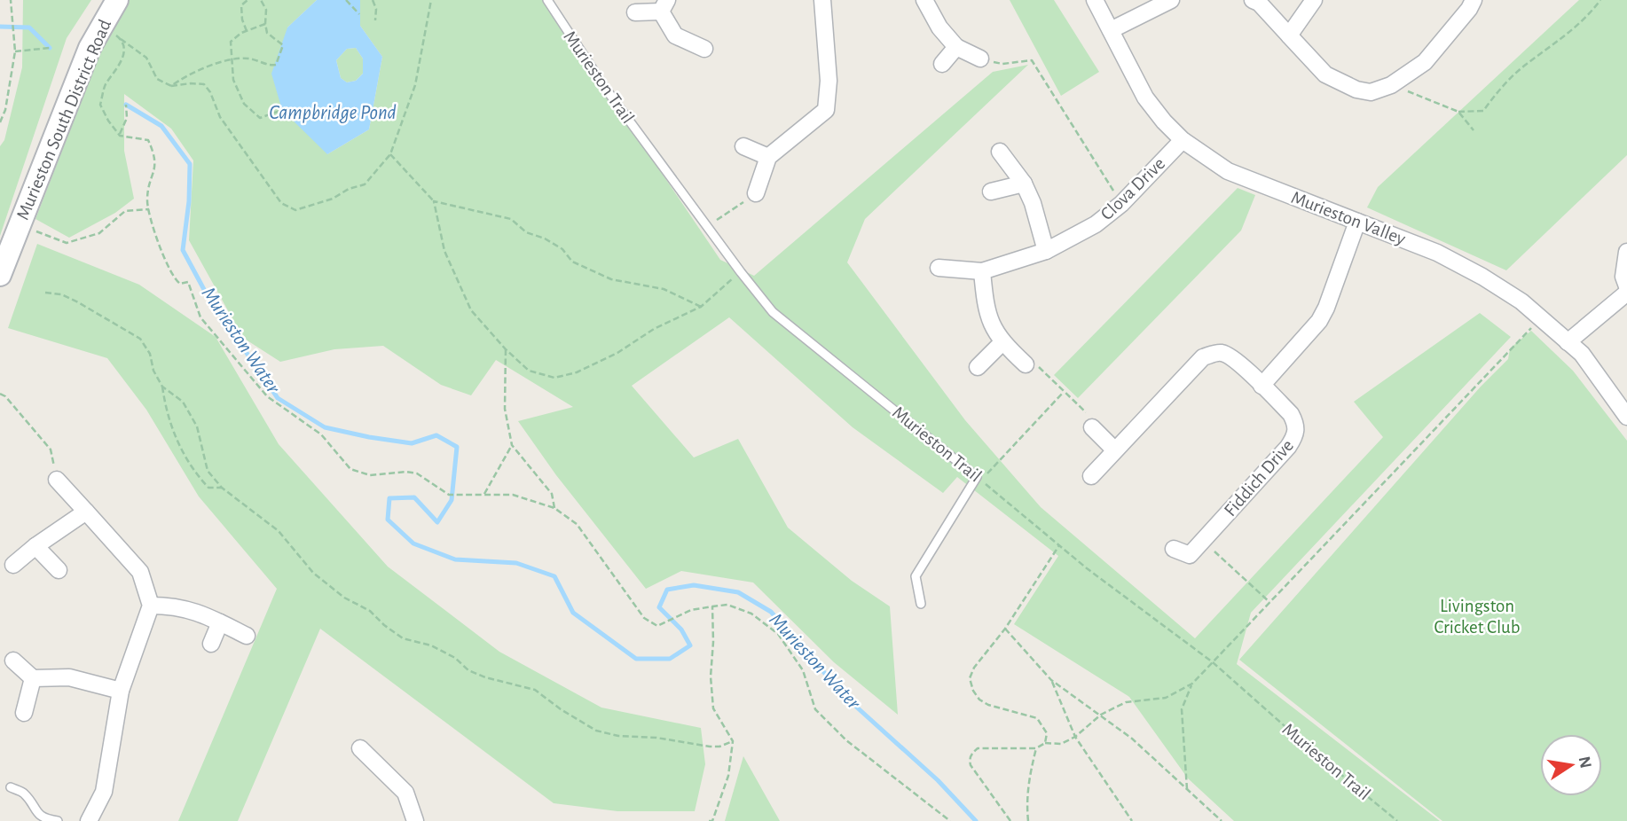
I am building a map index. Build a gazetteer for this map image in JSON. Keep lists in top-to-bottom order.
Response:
{
  "streets": {
    "street": [
      "Murieston South District Road",
      "Clova Drive",
      "Murieston Valley",
      "Fiddich Drive"
    ],
    "lane": ["Murieston Trail"]
  },
  "crossings": [
    ["Clova Drive", "Murieston Valley"]
  ],
  "water": ["Campbridge Pond", "Murieston Water"],
  "parks": ["Livingston Cricket Club"],
  "north": "right"
}
